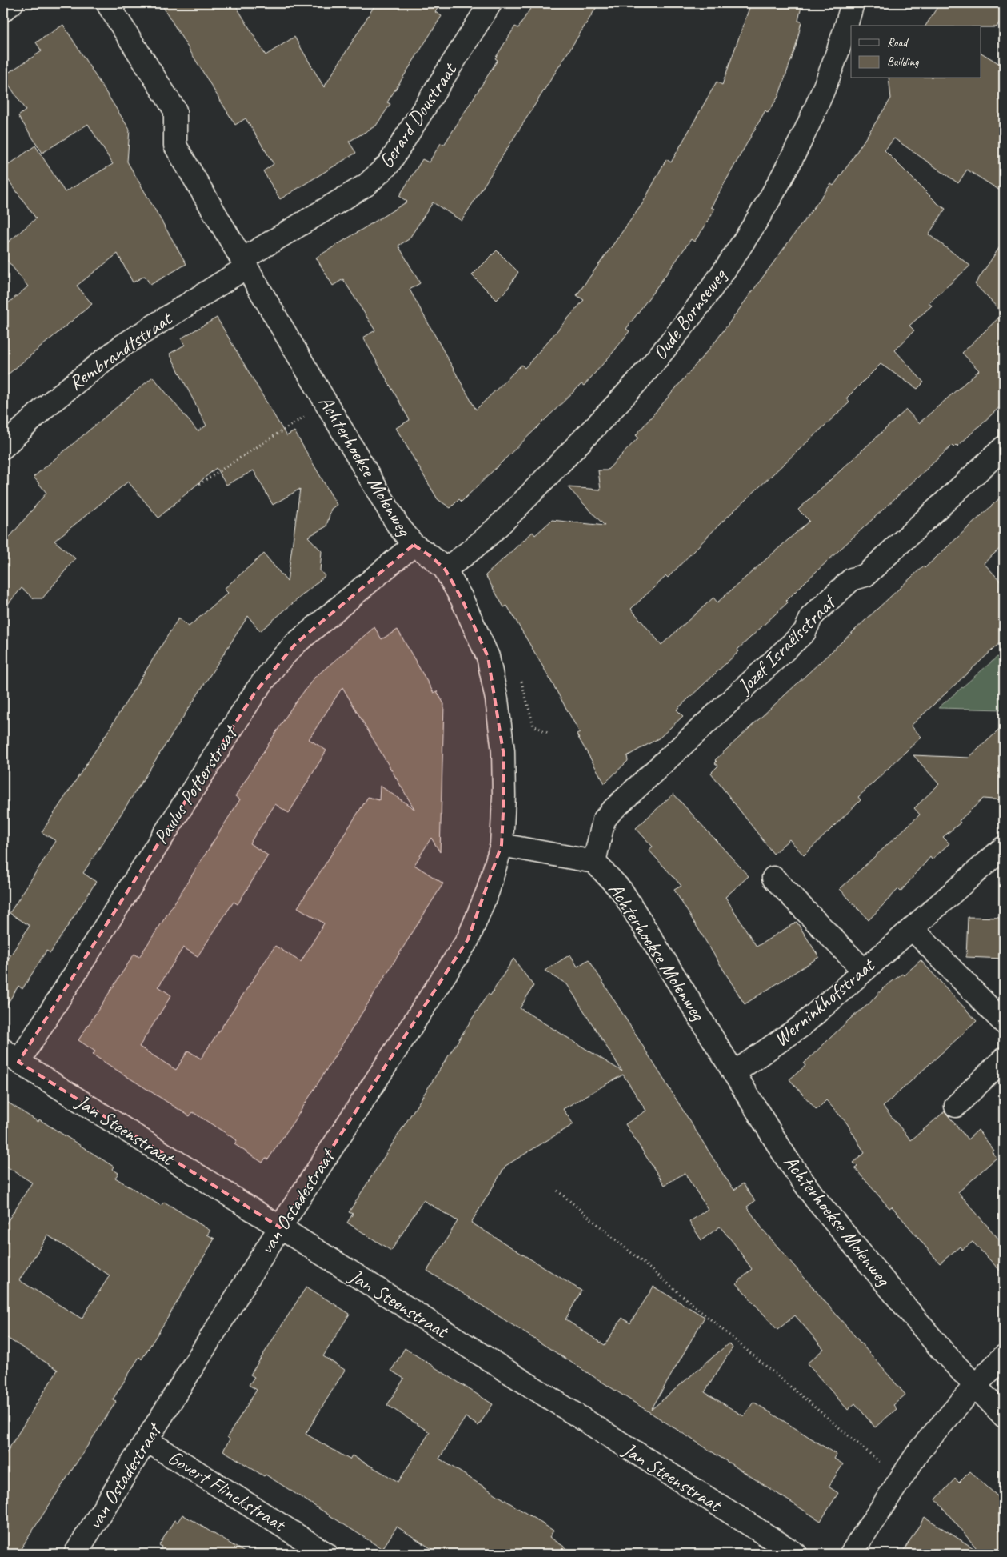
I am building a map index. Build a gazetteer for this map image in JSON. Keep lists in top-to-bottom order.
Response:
{
  "streets": {
    "street": [
      "Gerard Doustraat",
      "Oude Bornseweg",
      "Rembrandtstraat",
      "Achterhoekse Molenweg",
      "Jozef Israëlsstraat",
      "Paulus Potterstraat",
      "Werninkhofstraat",
      "Jan Steenstraat",
      "van Ostadestraat",
      "Govert Flinckstraat"
    ]
  },
  "crossings": [
    ["Gerard Doustraat", "Rembrandtstraat"],
    ["Gerard Doustraat", "Achterhoekse Molenweg"],
    ["Oude Bornseweg", "Achterhoekse Molenweg"],
    ["Rembrandtstraat", "Achterhoekse Molenweg"],
    ["Achterhoekse Molenweg", "Jozef Israëlsstraat"],
    ["Achterhoekse Molenweg", "Paulus Potterstraat"],
    ["Achterhoekse Molenweg", "Werninkhofstraat"],
    ["Achterhoekse Molenweg", "van Ostadestraat"],
    ["Paulus Potterstraat", "Jan Steenstraat"],
    ["Jan Steenstraat", "van Ostadestraat"],
    ["van Ostadestraat", "Govert Flinckstraat"]
  ],
  "legend": ["Road", "Building"]
}
